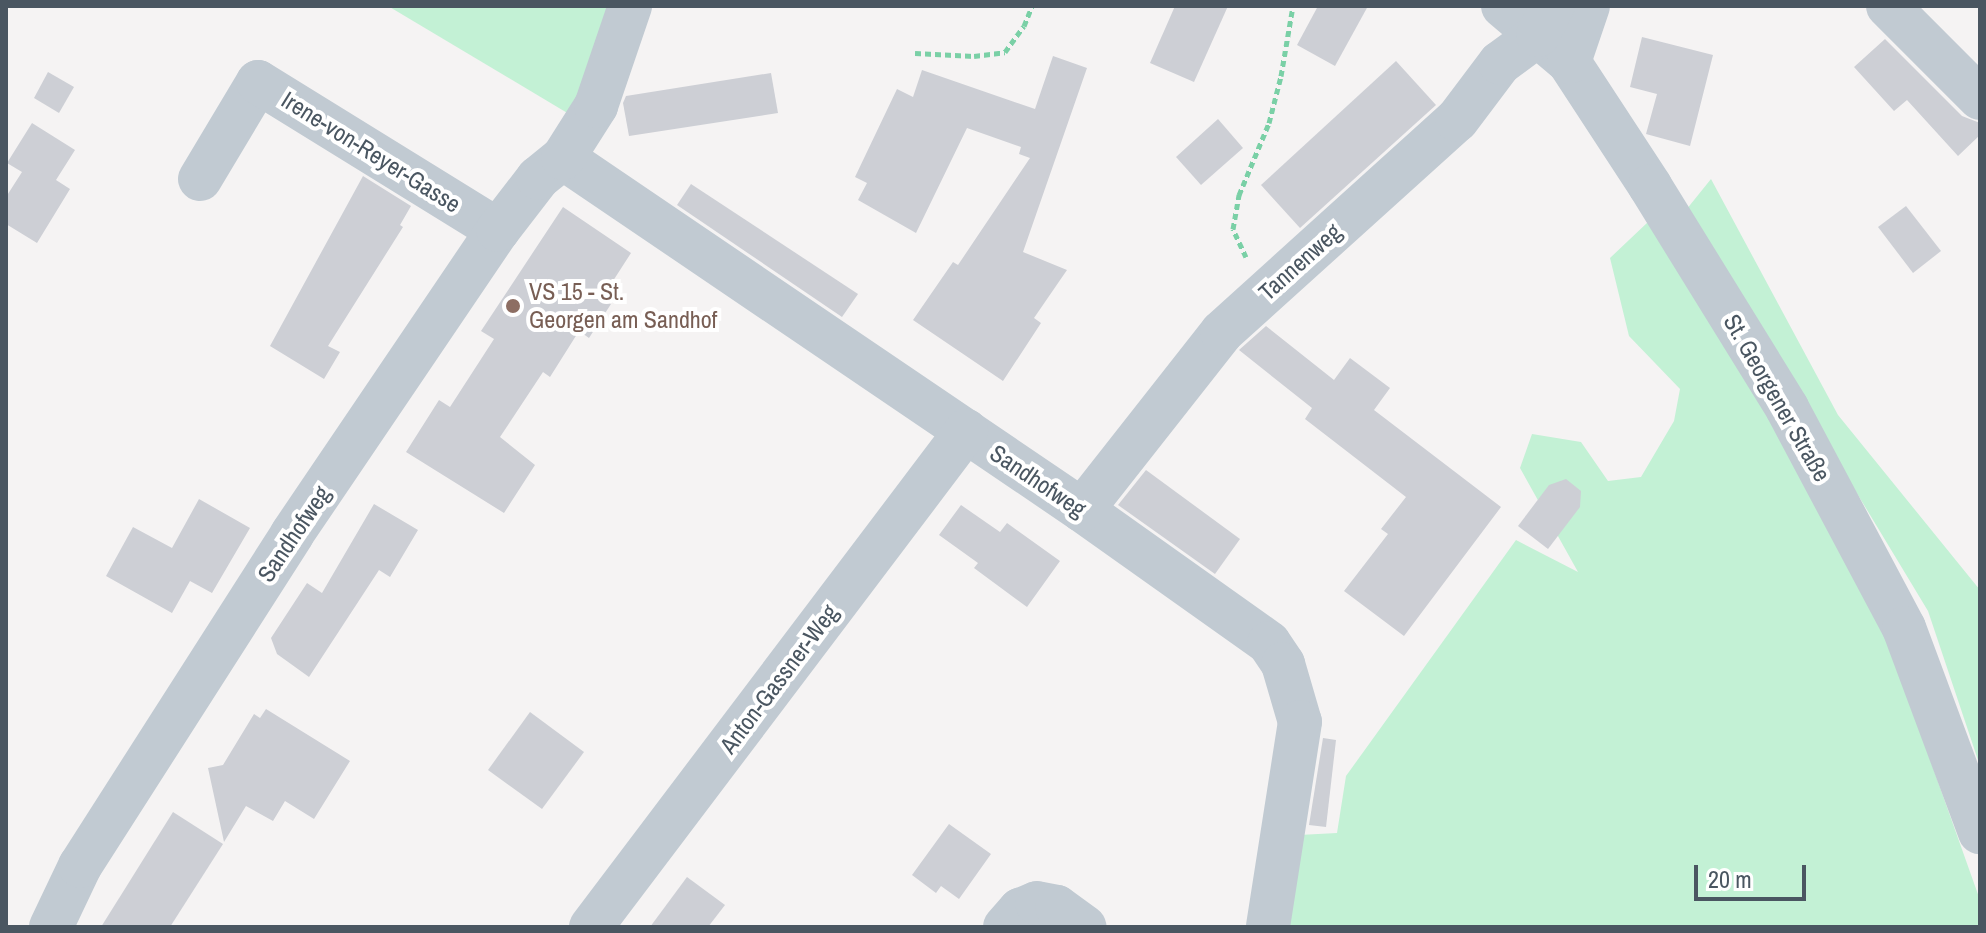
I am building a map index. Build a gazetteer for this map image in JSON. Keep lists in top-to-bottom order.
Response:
{
  "streets": {
    "street": [
      "Irene-von-Reyer-Gasse",
      "Tannenweg",
      "St. Georgener Straße",
      "Sandhofweg",
      "Anton-Gassner-Weg"
    ]
  },
  "crossings": [
    ["Irene-von-Reyer-Gasse", "Sandhofweg"],
    ["Tannenweg", "St. Georgener Straße"],
    ["Tannenweg", "Sandhofweg"],
    ["Sandhofweg", "Anton-Gassner-Weg"]
  ],
  "places": ["VS 15 - St. Georgen am Sandhof"],
  "scale_bar": "20 m"
}
